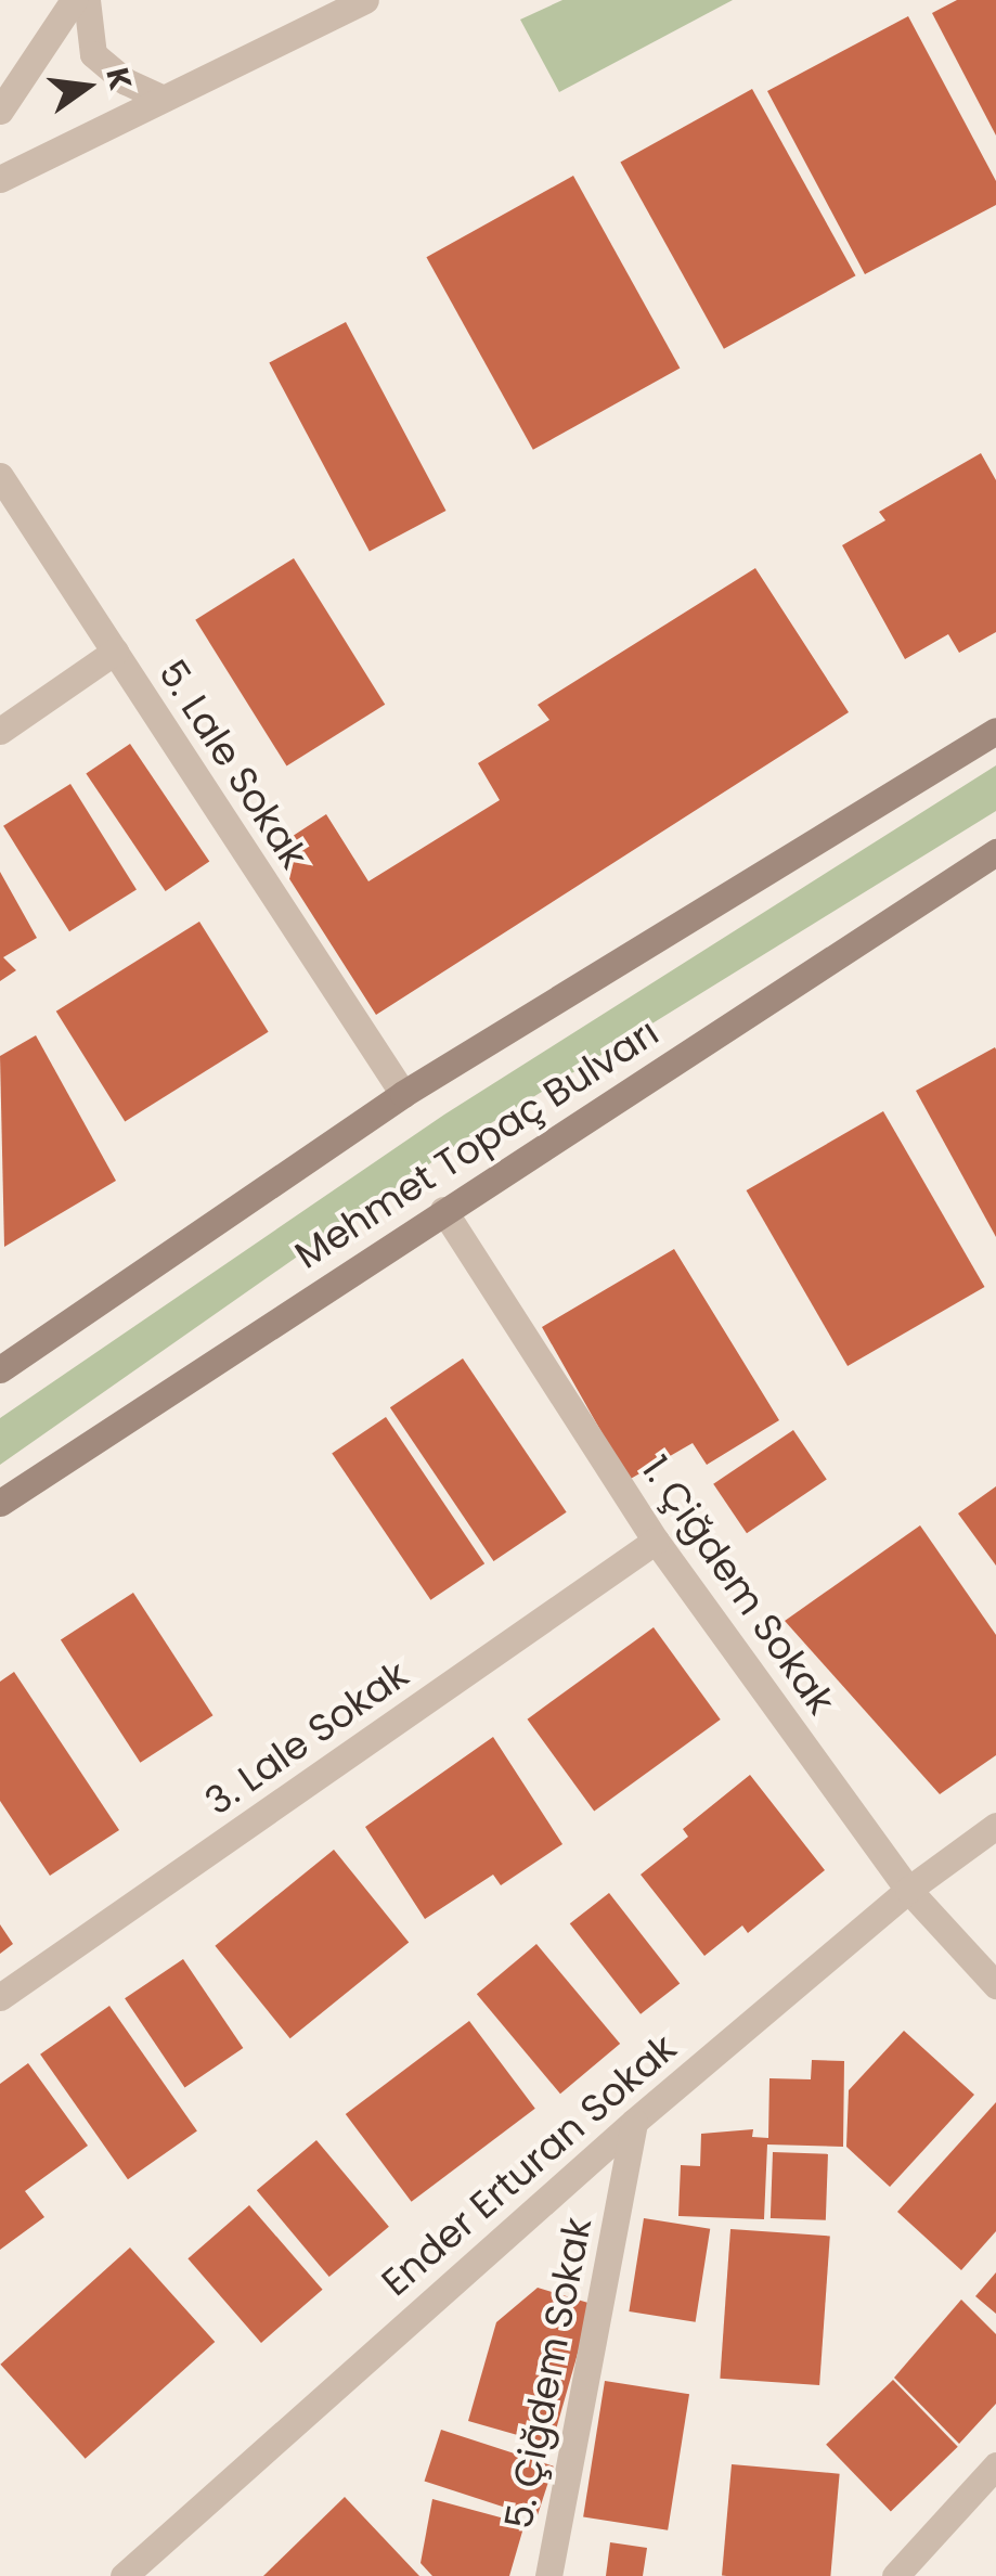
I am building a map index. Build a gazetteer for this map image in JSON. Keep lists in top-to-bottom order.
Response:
{
  "streets": {
    "main road": ["Mehmet Topaç Bulvarı"],
    "street": [
      "5. Lale Sokak",
      "1. Çiğdem Sokak",
      "3. Lale Sokak",
      "Ender Erturan Sokak",
      "5. Çiğdem Sokak"
    ]
  },
  "crossings": [
    ["5. Lale Sokak", "Mehmet Topaç Bulvarı"],
    ["Mehmet Topaç Bulvarı", "1. Çiğdem Sokak"],
    ["1. Çiğdem Sokak", "3. Lale Sokak"],
    ["1. Çiğdem Sokak", "Ender Erturan Sokak"],
    ["Ender Erturan Sokak", "5. Çiğdem Sokak"]
  ],
  "north": "right"
}
